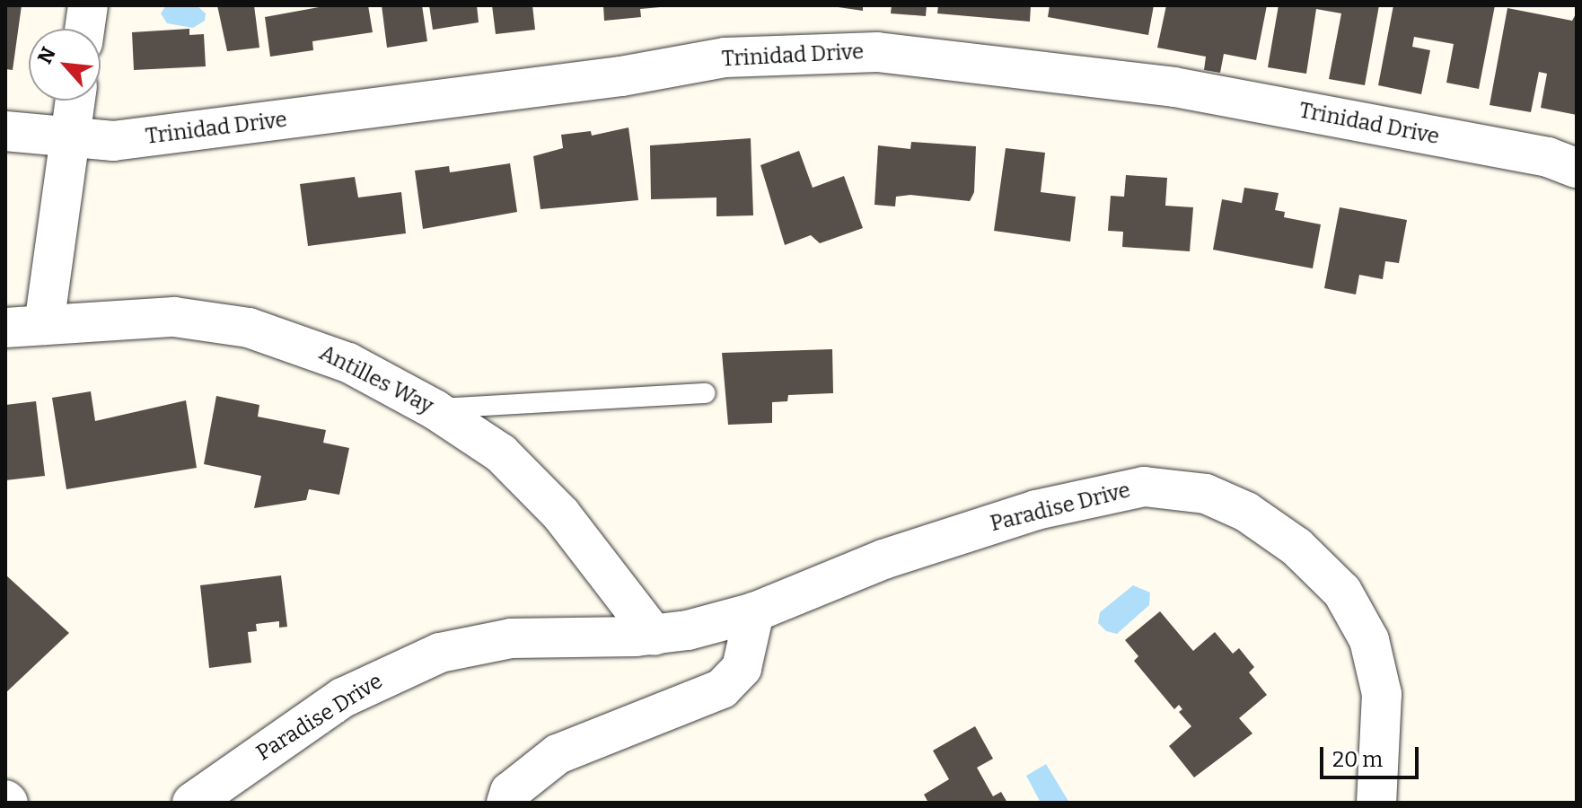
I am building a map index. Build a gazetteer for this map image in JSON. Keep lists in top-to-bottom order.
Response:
{
  "streets": {
    "street": ["Trinidad Drive", "Antilles Way", "Paradise Drive"]
  },
  "crossings": [
    ["Antilles Way", "Paradise Drive"]
  ],
  "scale_bar": "20 m",
  "north": "top left"
}
